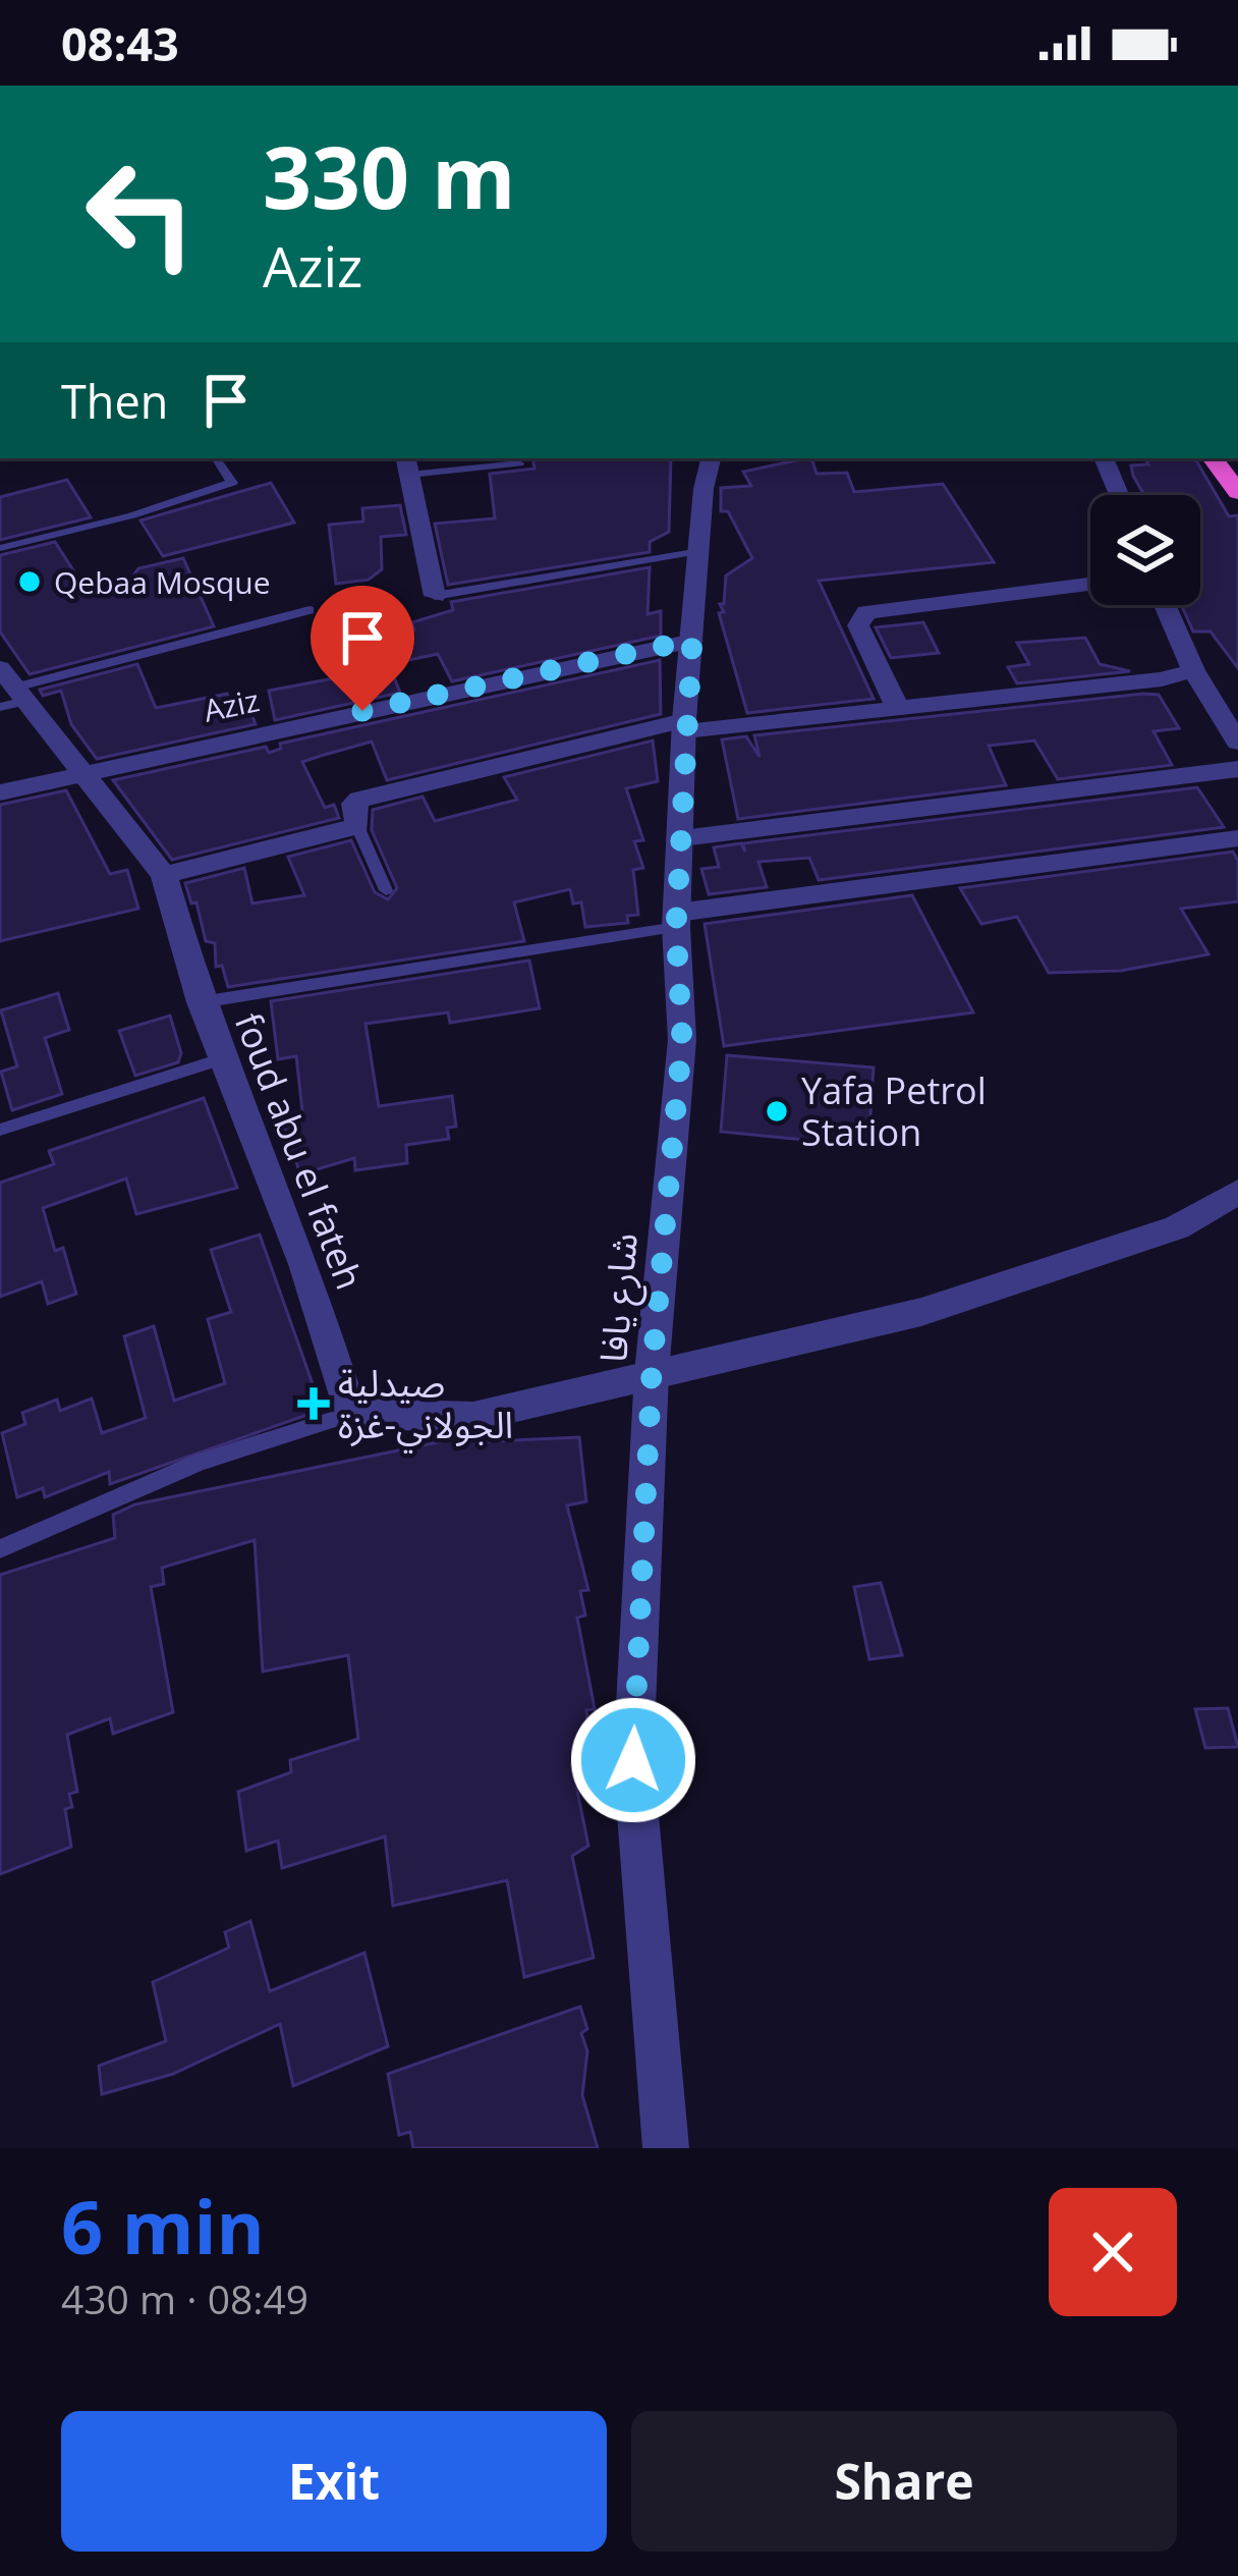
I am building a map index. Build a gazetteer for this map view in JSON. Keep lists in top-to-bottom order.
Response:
{
  "streets": {
    "street": ["Aziz", "foud abu el fateh", "شارع يافا"]
  },
  "crossings": [
    ["Aziz", "foud abu el fateh"],
    ["Aziz", "شارع يافا"]
  ],
  "places": {
    "other": ["Qebaa Mosque", "Yafa Petrol Station"],
    "health": ["صيدلية الجولاني-غزة"]
  },
  "page": {
    "status": "08:43",
    "turn": ["330 m", "Aziz"],
    "then": "Then",
    "heading": ["6 min", "430 m · 08:49"],
    "buttons": ["Exit", "Share"]
  }
}
